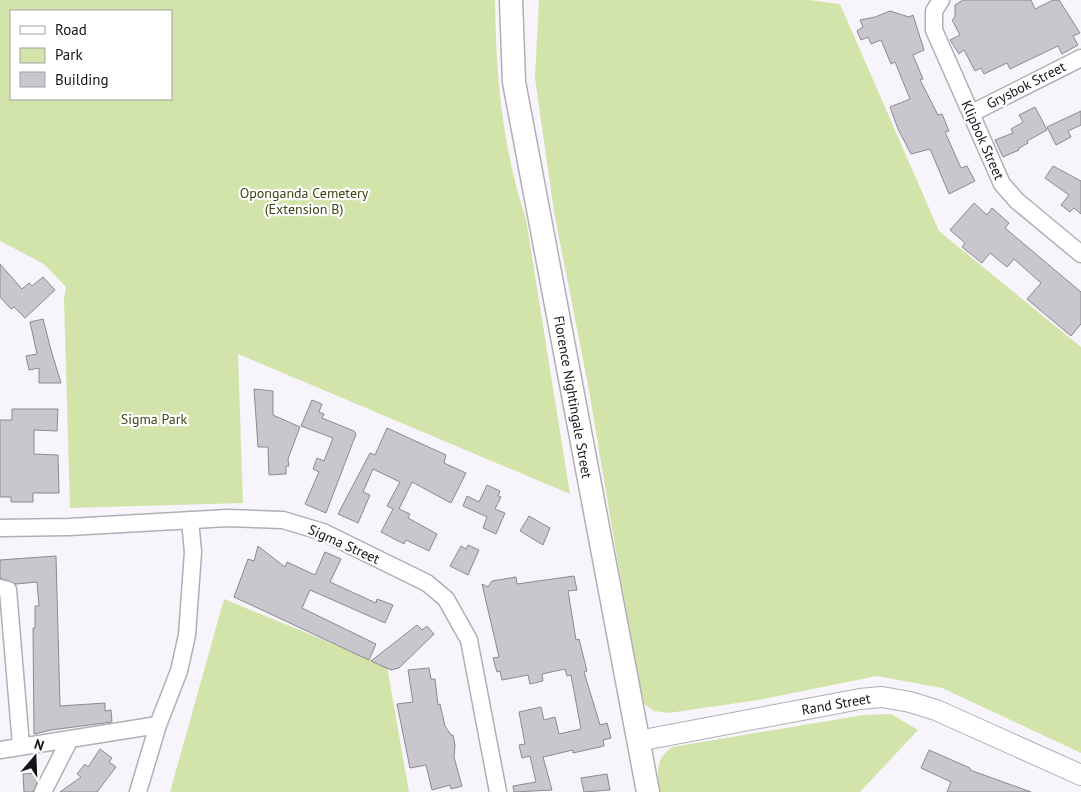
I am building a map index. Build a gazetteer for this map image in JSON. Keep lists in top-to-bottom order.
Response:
{
  "streets": {
    "main road": ["Florence Nightingale Street"],
    "street": [
      "Grysbok Street",
      "Klipbok Street",
      "Sigma Street",
      "Rand Street"
    ]
  },
  "crossings": [
    ["Grysbok Street", "Klipbok Street"],
    ["Florence Nightingale Street", "Rand Street"]
  ],
  "parks": ["Oponganda Cemetery (Extension B)", "Sigma Park"],
  "legend": ["Road", "Park", "Building"],
  "north": "top"
}
